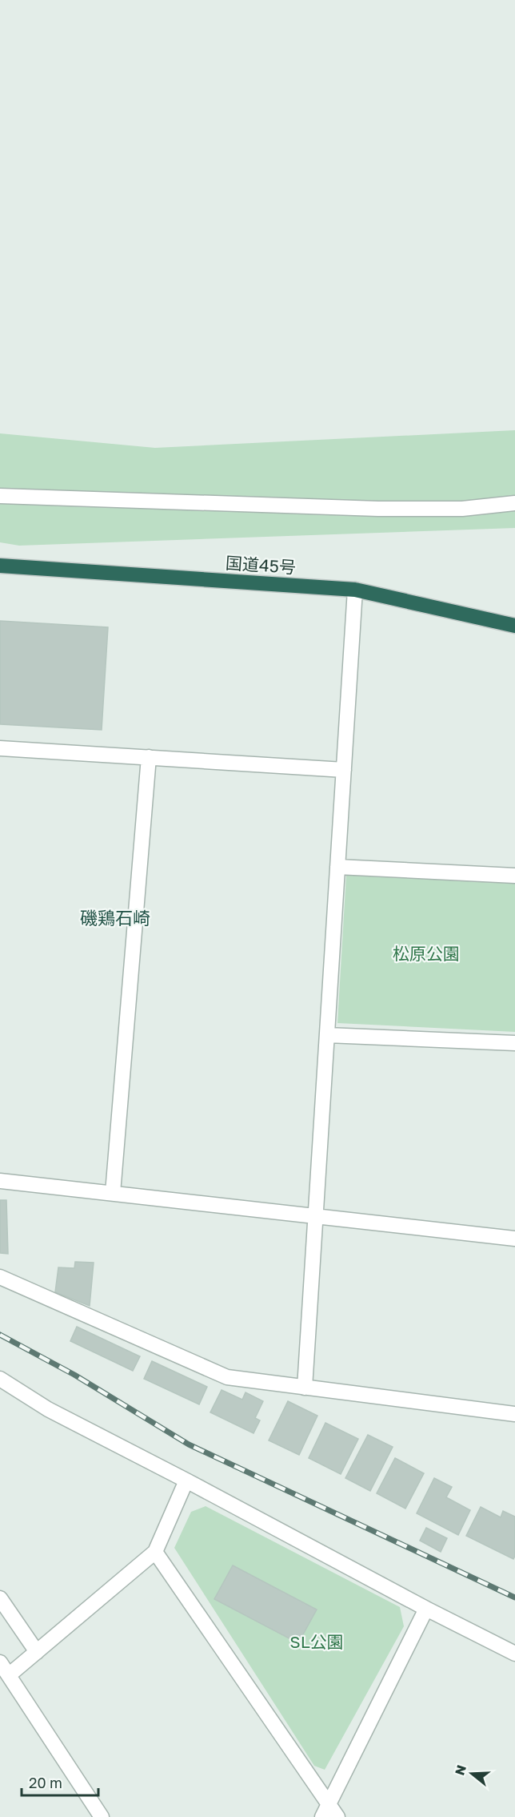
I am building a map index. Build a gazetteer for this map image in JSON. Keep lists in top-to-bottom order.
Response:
{
  "streets": {
    "highway": ["国道45号"]
  },
  "districts": ["磯鶏石崎"],
  "parks": ["松原公園", "SL公園"],
  "scale_bar": "20 m",
  "north": "left"
}
